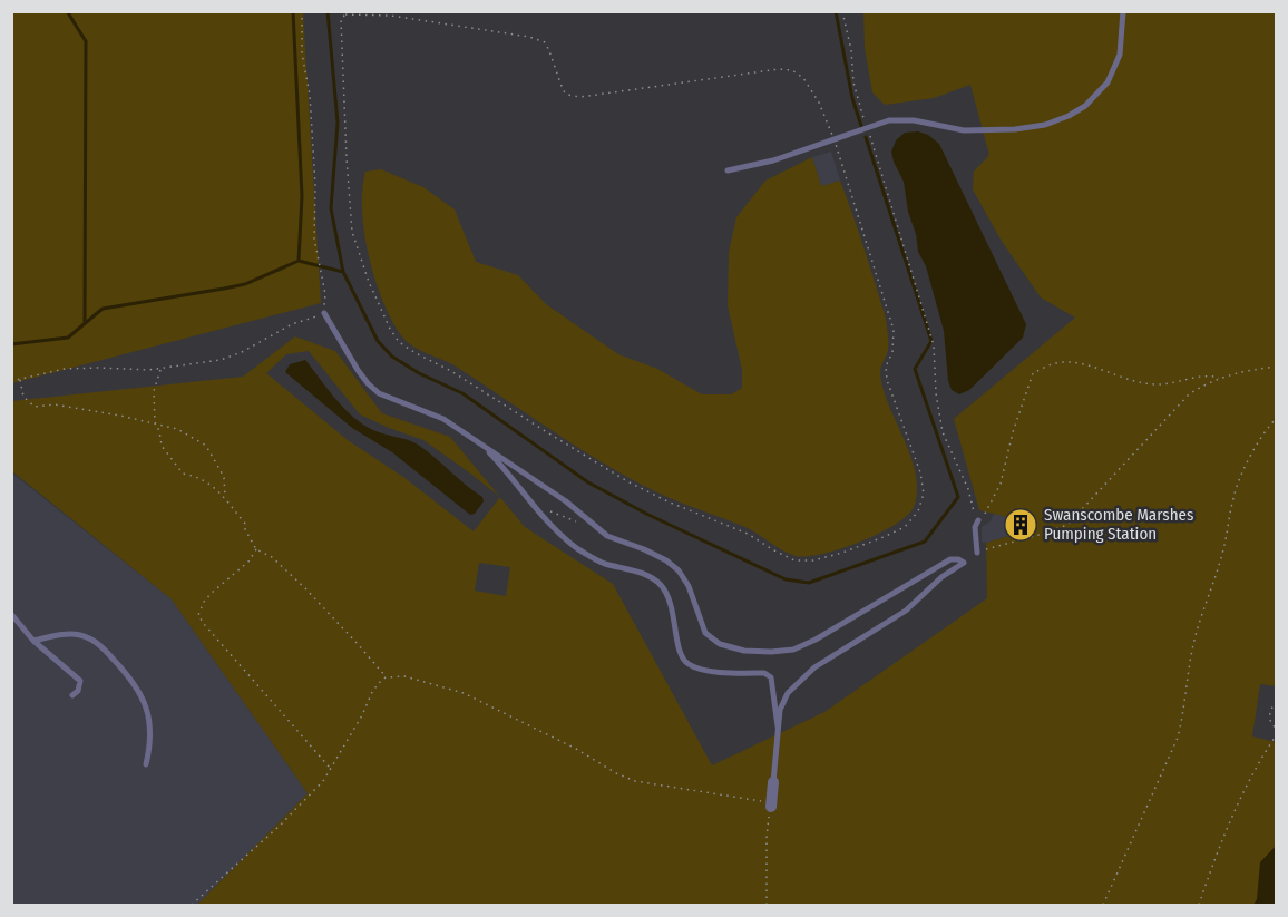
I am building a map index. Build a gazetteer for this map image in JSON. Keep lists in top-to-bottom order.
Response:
{
  "places": {
    "building": ["Swanscombe Marshes Pumping Station"]
  }
}
